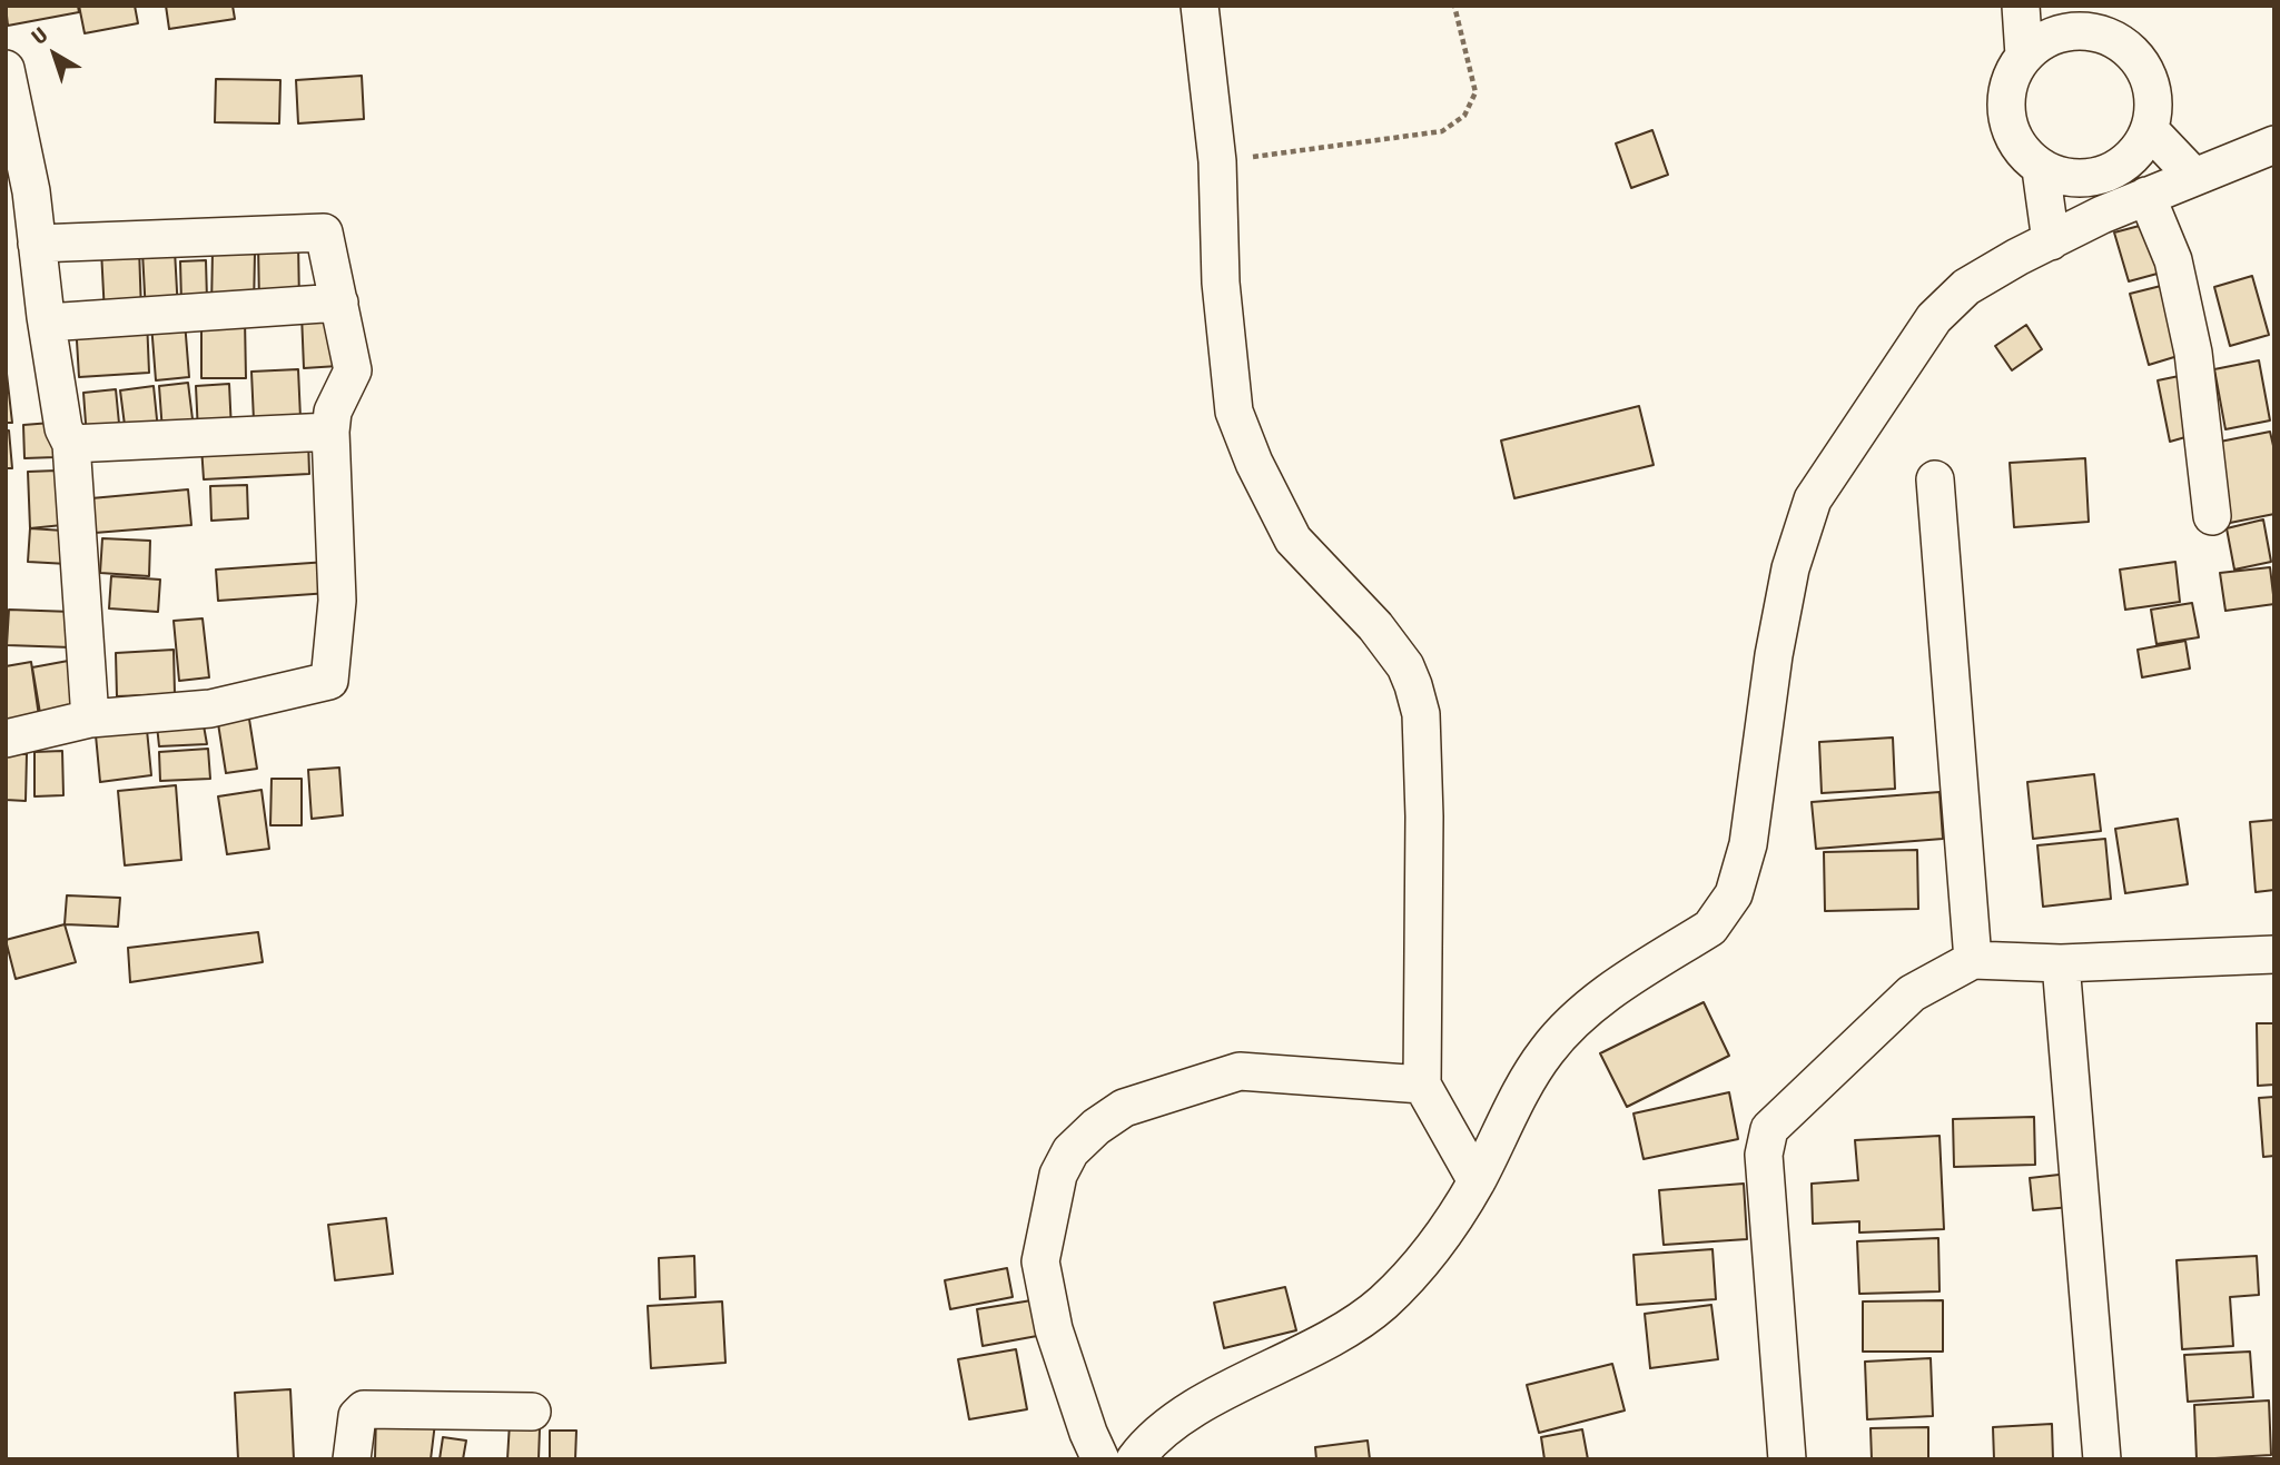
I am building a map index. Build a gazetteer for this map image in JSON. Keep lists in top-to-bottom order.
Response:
{
  "north": "top left"
}
